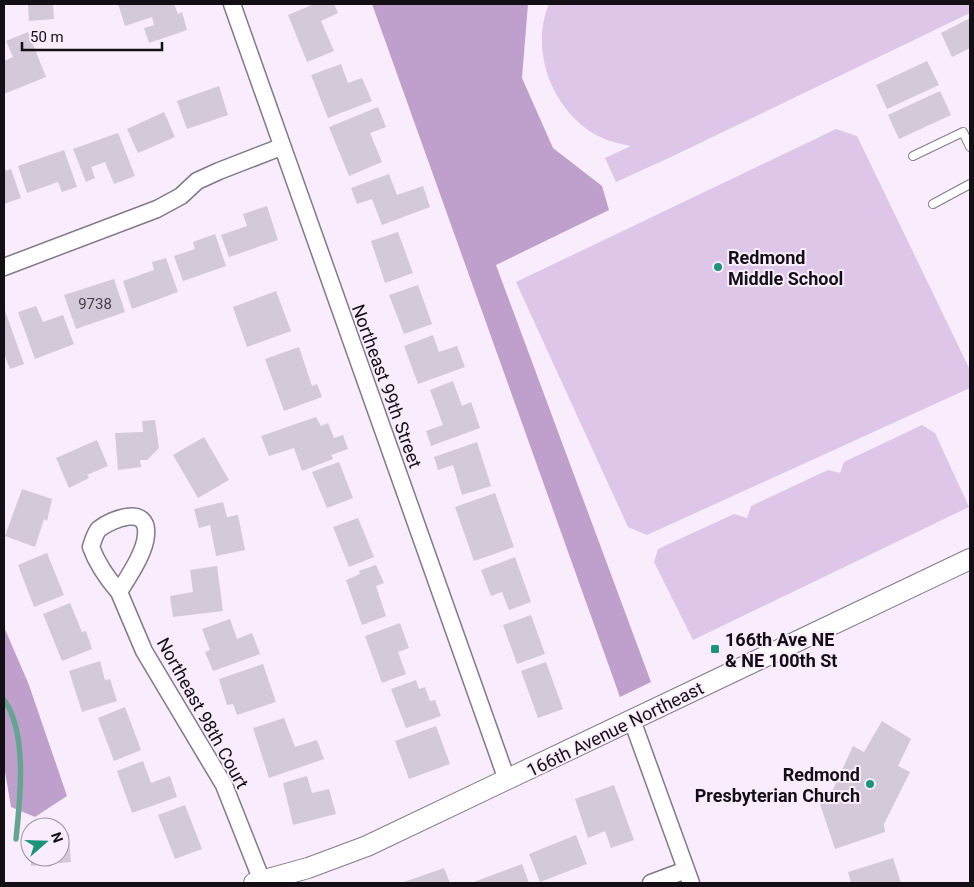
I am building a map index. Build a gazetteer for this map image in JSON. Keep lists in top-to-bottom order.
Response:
{
  "streets": {
    "street": ["Northeast 99th Street", "Northeast 98th Court", "166th Avenue Northeast"]
  },
  "crossings": [
    ["Northeast 99th Street", "166th Avenue Northeast"],
    ["Northeast 98th Court", "166th Avenue Northeast"]
  ],
  "places": {
    "other": ["Redmond Middle School", "Redmond Presbyterian Church"],
    "transit": ["166th Ave NE & NE 100th St"]
  },
  "house_numbers": ["9738"],
  "scale_bar": "50 m",
  "north": "right"
}
